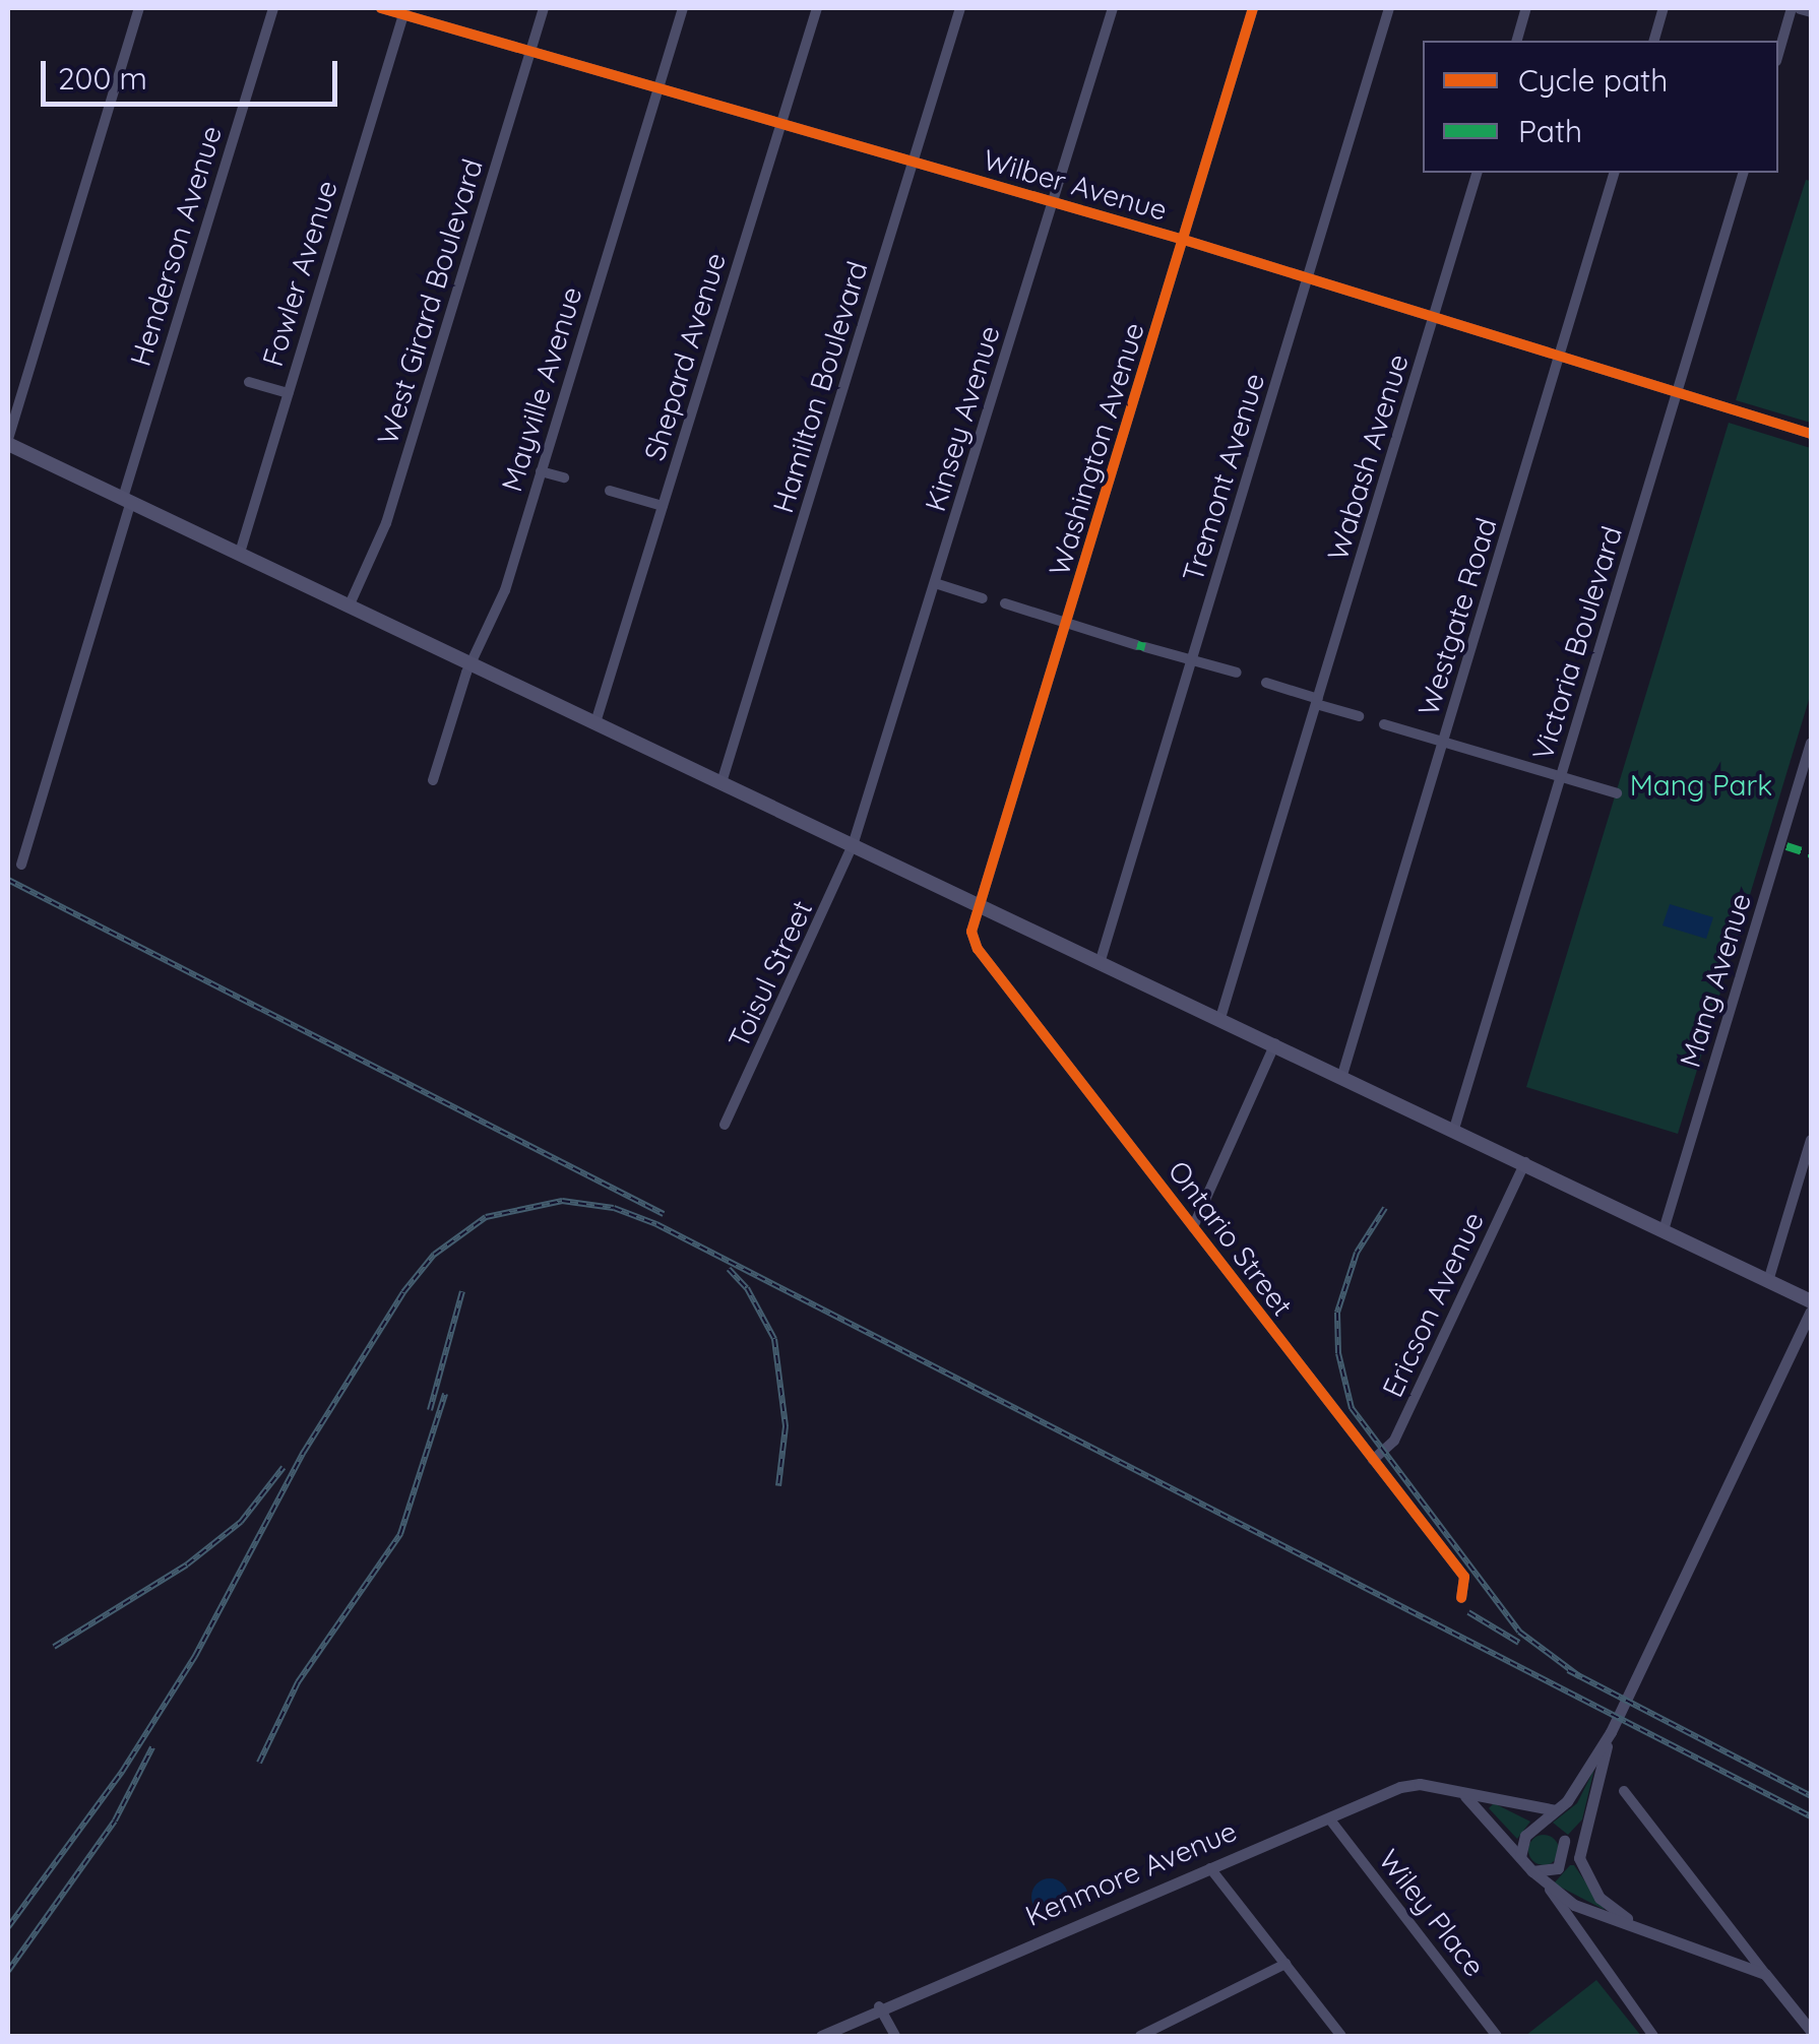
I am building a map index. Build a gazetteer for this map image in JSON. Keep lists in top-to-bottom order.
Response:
{
  "streets": {
    "street": [
      "Wilber Avenue",
      "Henderson Avenue",
      "Fowler Avenue",
      "West Girard Boulevard",
      "Shepard Avenue",
      "Hamilton Boulevard",
      "Mayville Avenue",
      "Kinsey Avenue",
      "Washington Avenue",
      "Wabash Avenue",
      "Tremont Avenue",
      "Westgate Road",
      "Victoria Boulevard",
      "Toisul Street",
      "Mang Avenue",
      "Ontario Street",
      "Ericson Avenue",
      "Kenmore Avenue",
      "Wiley Place"
    ]
  },
  "crossings": [
    ["Wilber Avenue", "Fowler Avenue"],
    ["Wilber Avenue", "West Girard Boulevard"],
    ["Wilber Avenue", "Shepard Avenue"],
    ["Wilber Avenue", "Hamilton Boulevard"],
    ["Wilber Avenue", "Mayville Avenue"],
    ["Wilber Avenue", "Kinsey Avenue"],
    ["Wilber Avenue", "Washington Avenue"],
    ["Wilber Avenue", "Wabash Avenue"],
    ["Wilber Avenue", "Tremont Avenue"],
    ["Wilber Avenue", "Westgate Road"],
    ["Wilber Avenue", "Victoria Boulevard"],
    ["Kinsey Avenue", "Toisul Street"],
    ["Washington Avenue", "Ontario Street"],
    ["Ontario Street", "Ericson Avenue"],
    ["Kenmore Avenue", "Wiley Place"]
  ],
  "parks": ["Mang Park"],
  "legend": ["Cycle path", "Path"],
  "scale_bar": "200 m"
}
